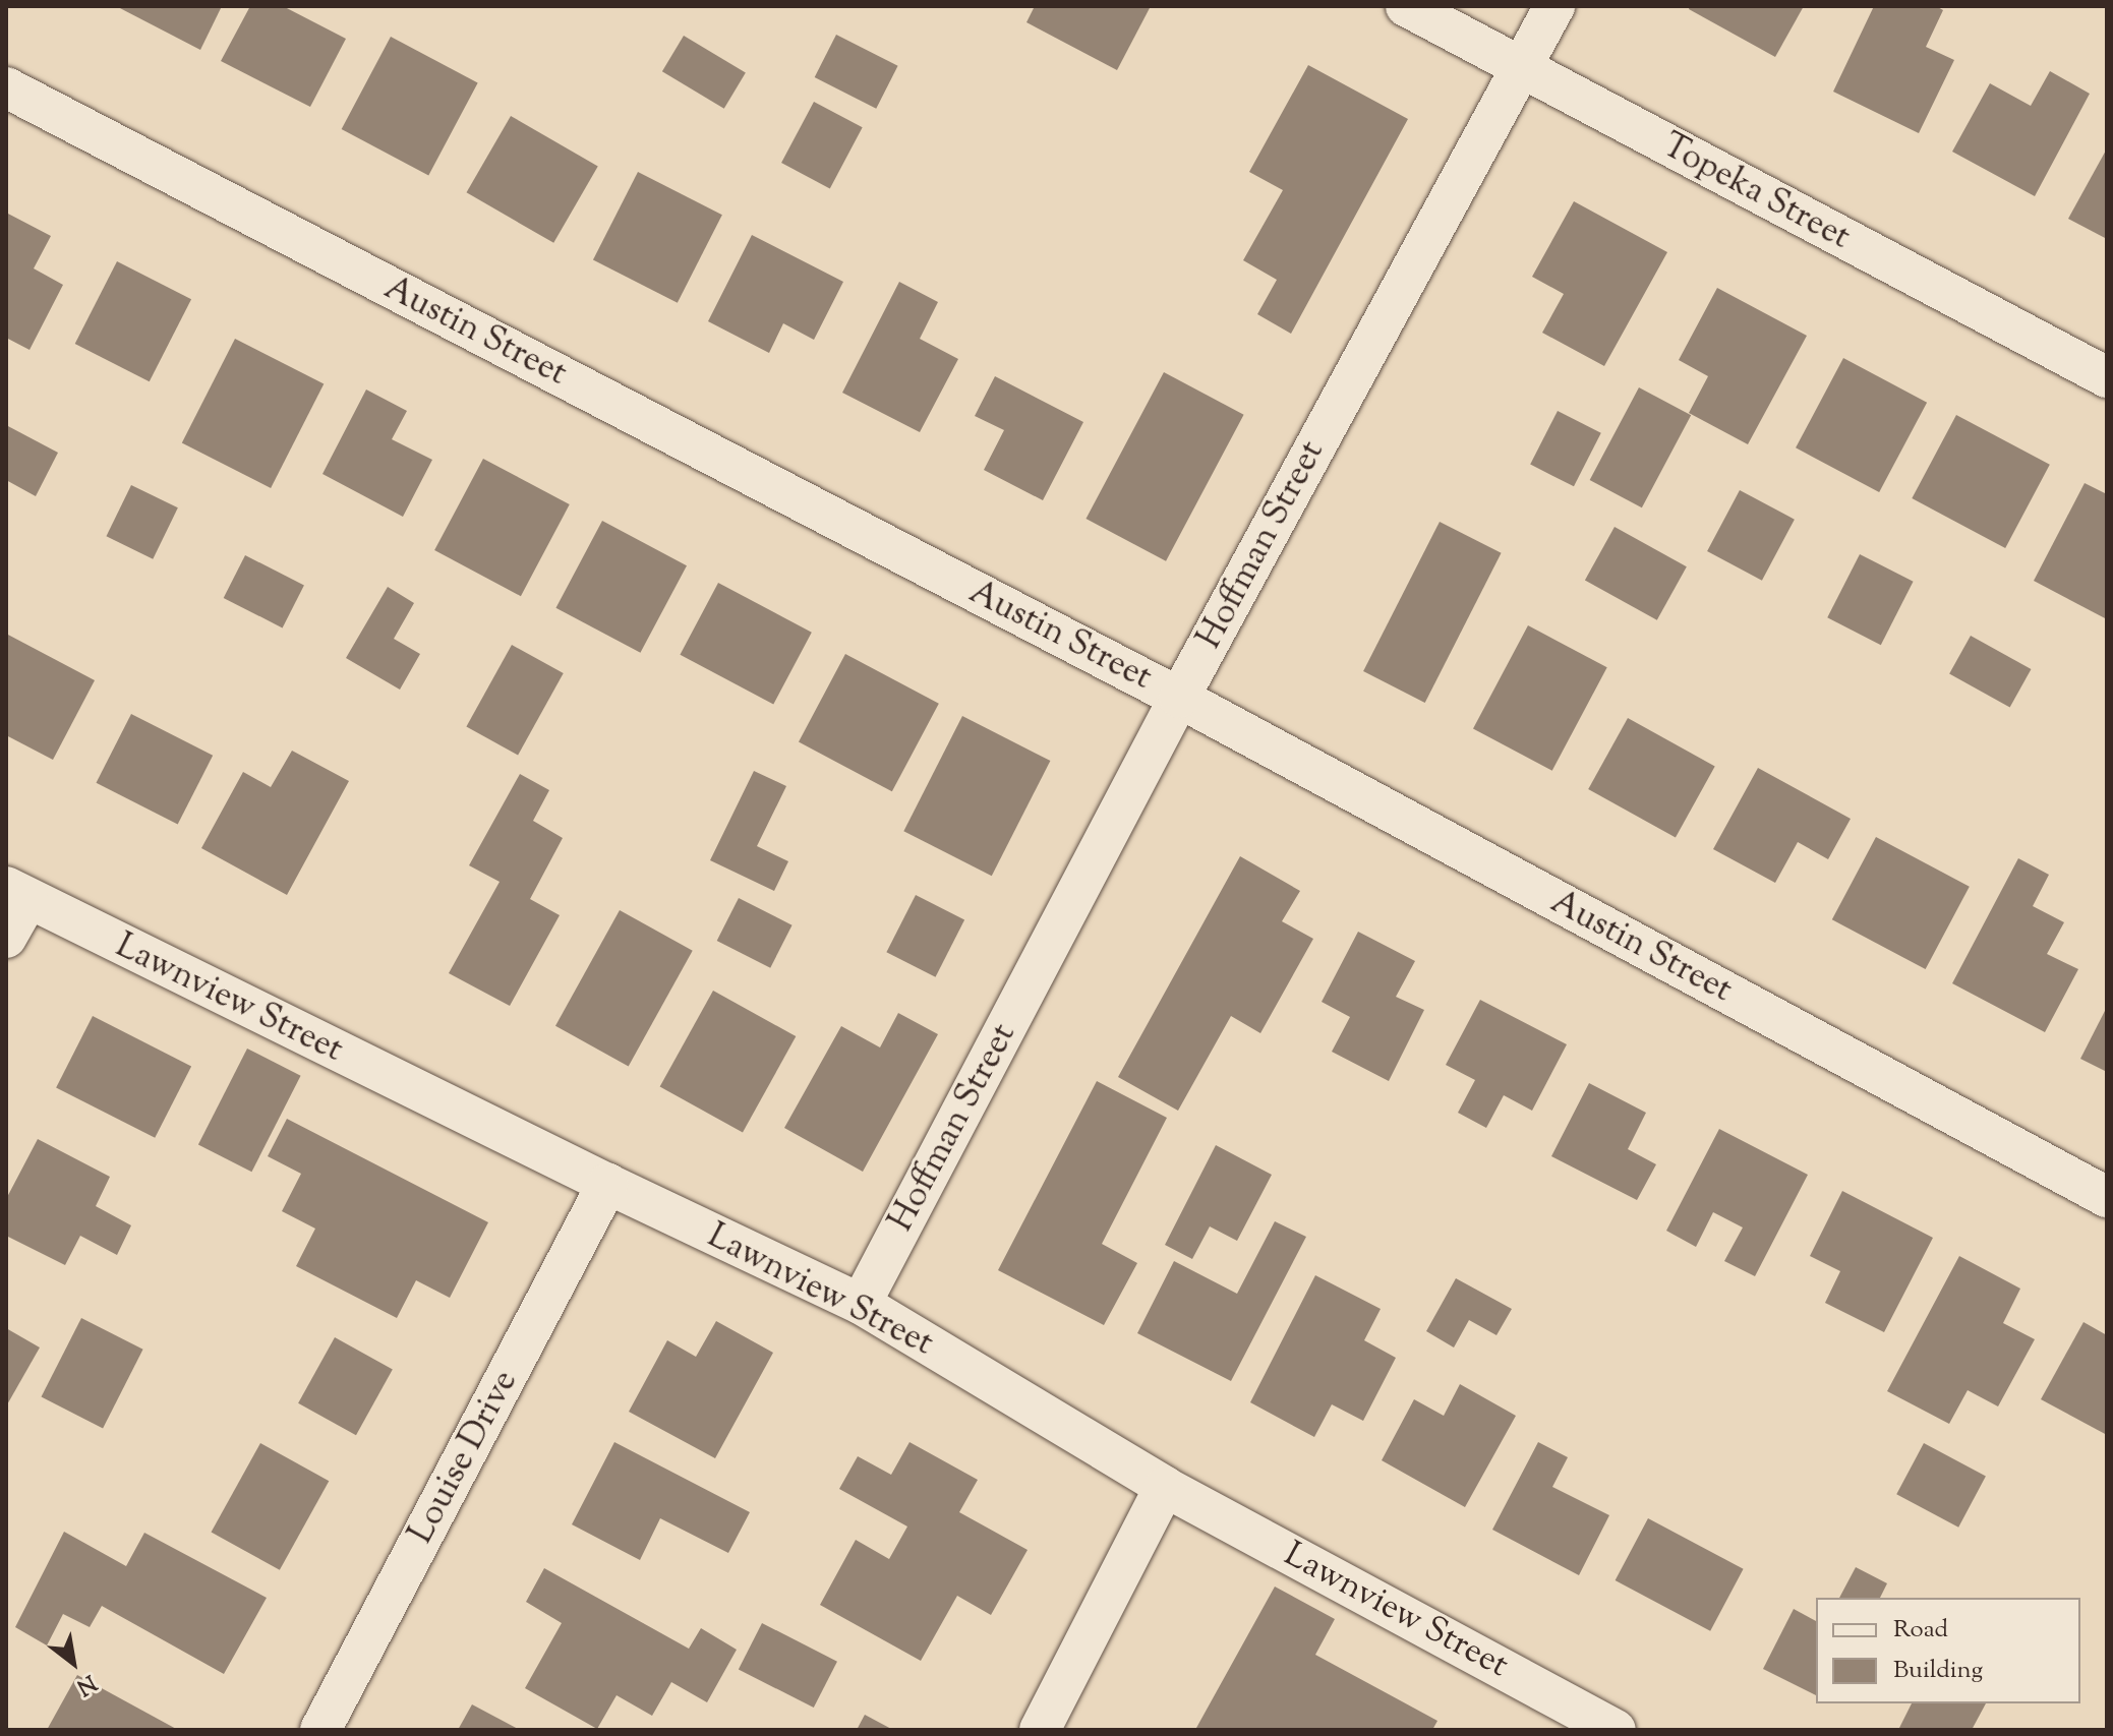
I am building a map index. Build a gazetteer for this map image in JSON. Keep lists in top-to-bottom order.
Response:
{
  "streets": {
    "street": [
      "Topeka Street",
      "Austin Street",
      "Hoffman Street",
      "Lawnview Street",
      "Louise Drive"
    ]
  },
  "crossings": [
    ["Topeka Street", "Hoffman Street"],
    ["Austin Street", "Hoffman Street"],
    ["Hoffman Street", "Lawnview Street"],
    ["Lawnview Street", "Louise Drive"]
  ],
  "legend": ["Road", "Building"],
  "north": "bottom right"
}
